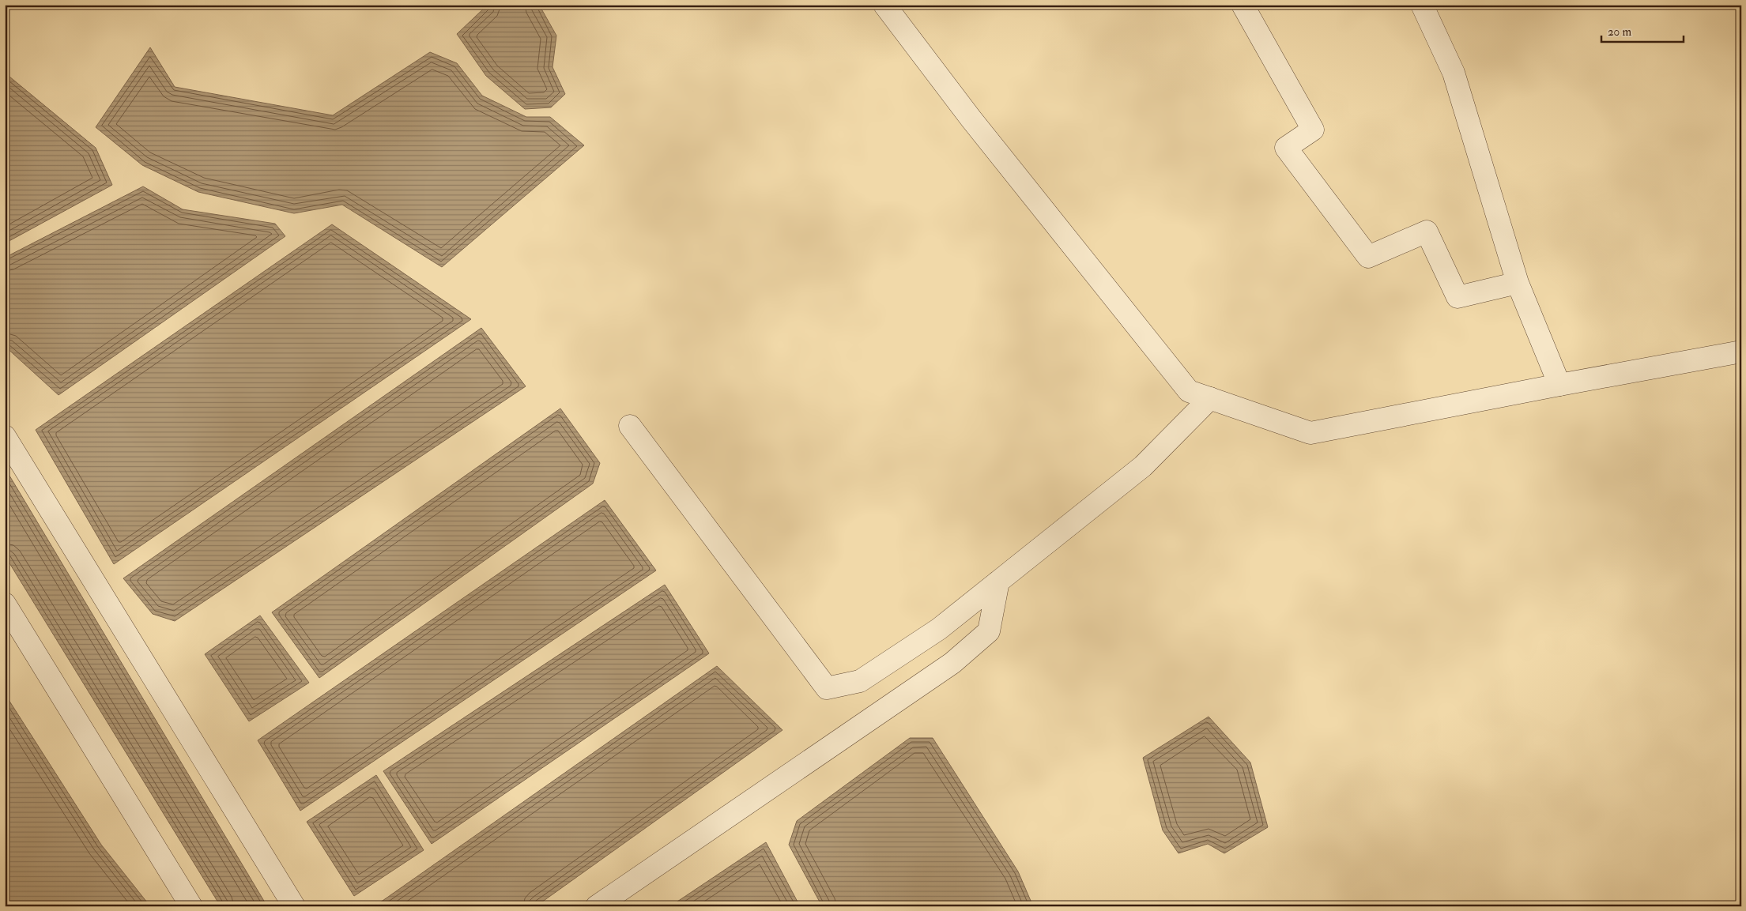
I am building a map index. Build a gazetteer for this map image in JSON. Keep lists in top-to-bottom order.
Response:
{
  "scale_bar": "20 m"
}
